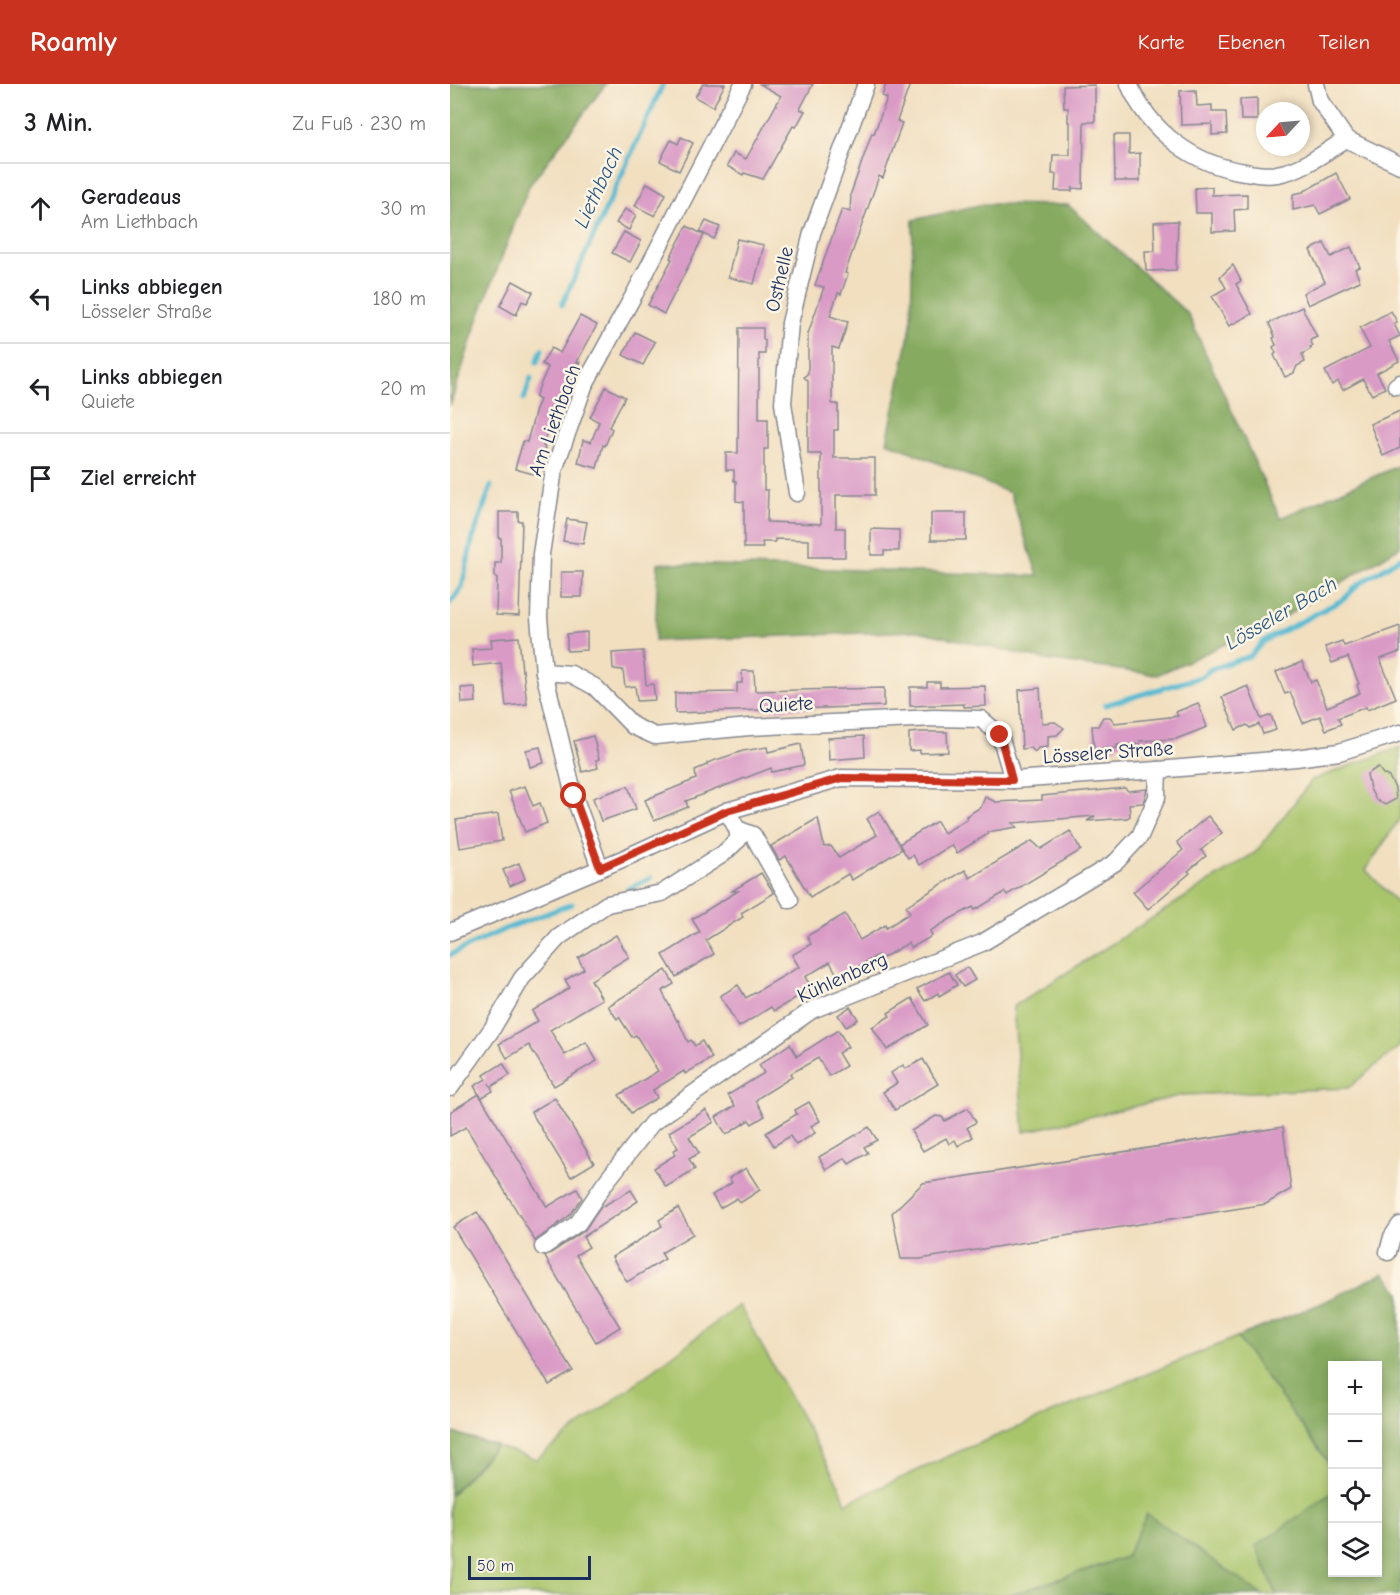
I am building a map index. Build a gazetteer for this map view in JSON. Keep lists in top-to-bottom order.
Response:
{
  "streets": {
    "street": [
      "Osthelle",
      "Am Liethbach",
      "Quiete",
      "Lösseler Straße",
      "Kühlenberg"
    ]
  },
  "crossings": [
    ["Am Liethbach", "Quiete"],
    ["Am Liethbach", "Lösseler Straße"],
    ["Quiete", "Lösseler Straße"],
    ["Lösseler Straße", "Kühlenberg"]
  ],
  "water": ["Liethbach", "Lösseler Bach"],
  "scale_bar": "50 m",
  "north": "bottom left",
  "page": {
    "header": "Roamly",
    "nav": ["Karte", "Ebenen", "Teilen"],
    "heading": ["3 Min.", "Zu Fuß · 230 m"],
    "list": [
      ["Geradeaus", "Am Liethbach", "30 m"],
      ["Links abbiegen", "Lösseler Straße", "180 m"],
      ["Links abbiegen", "Quiete", "20 m"],
      "Ziel erreicht"
    ],
    "map_buttons": ["+", "−"],
    "scale": "50 m"
  }
}
